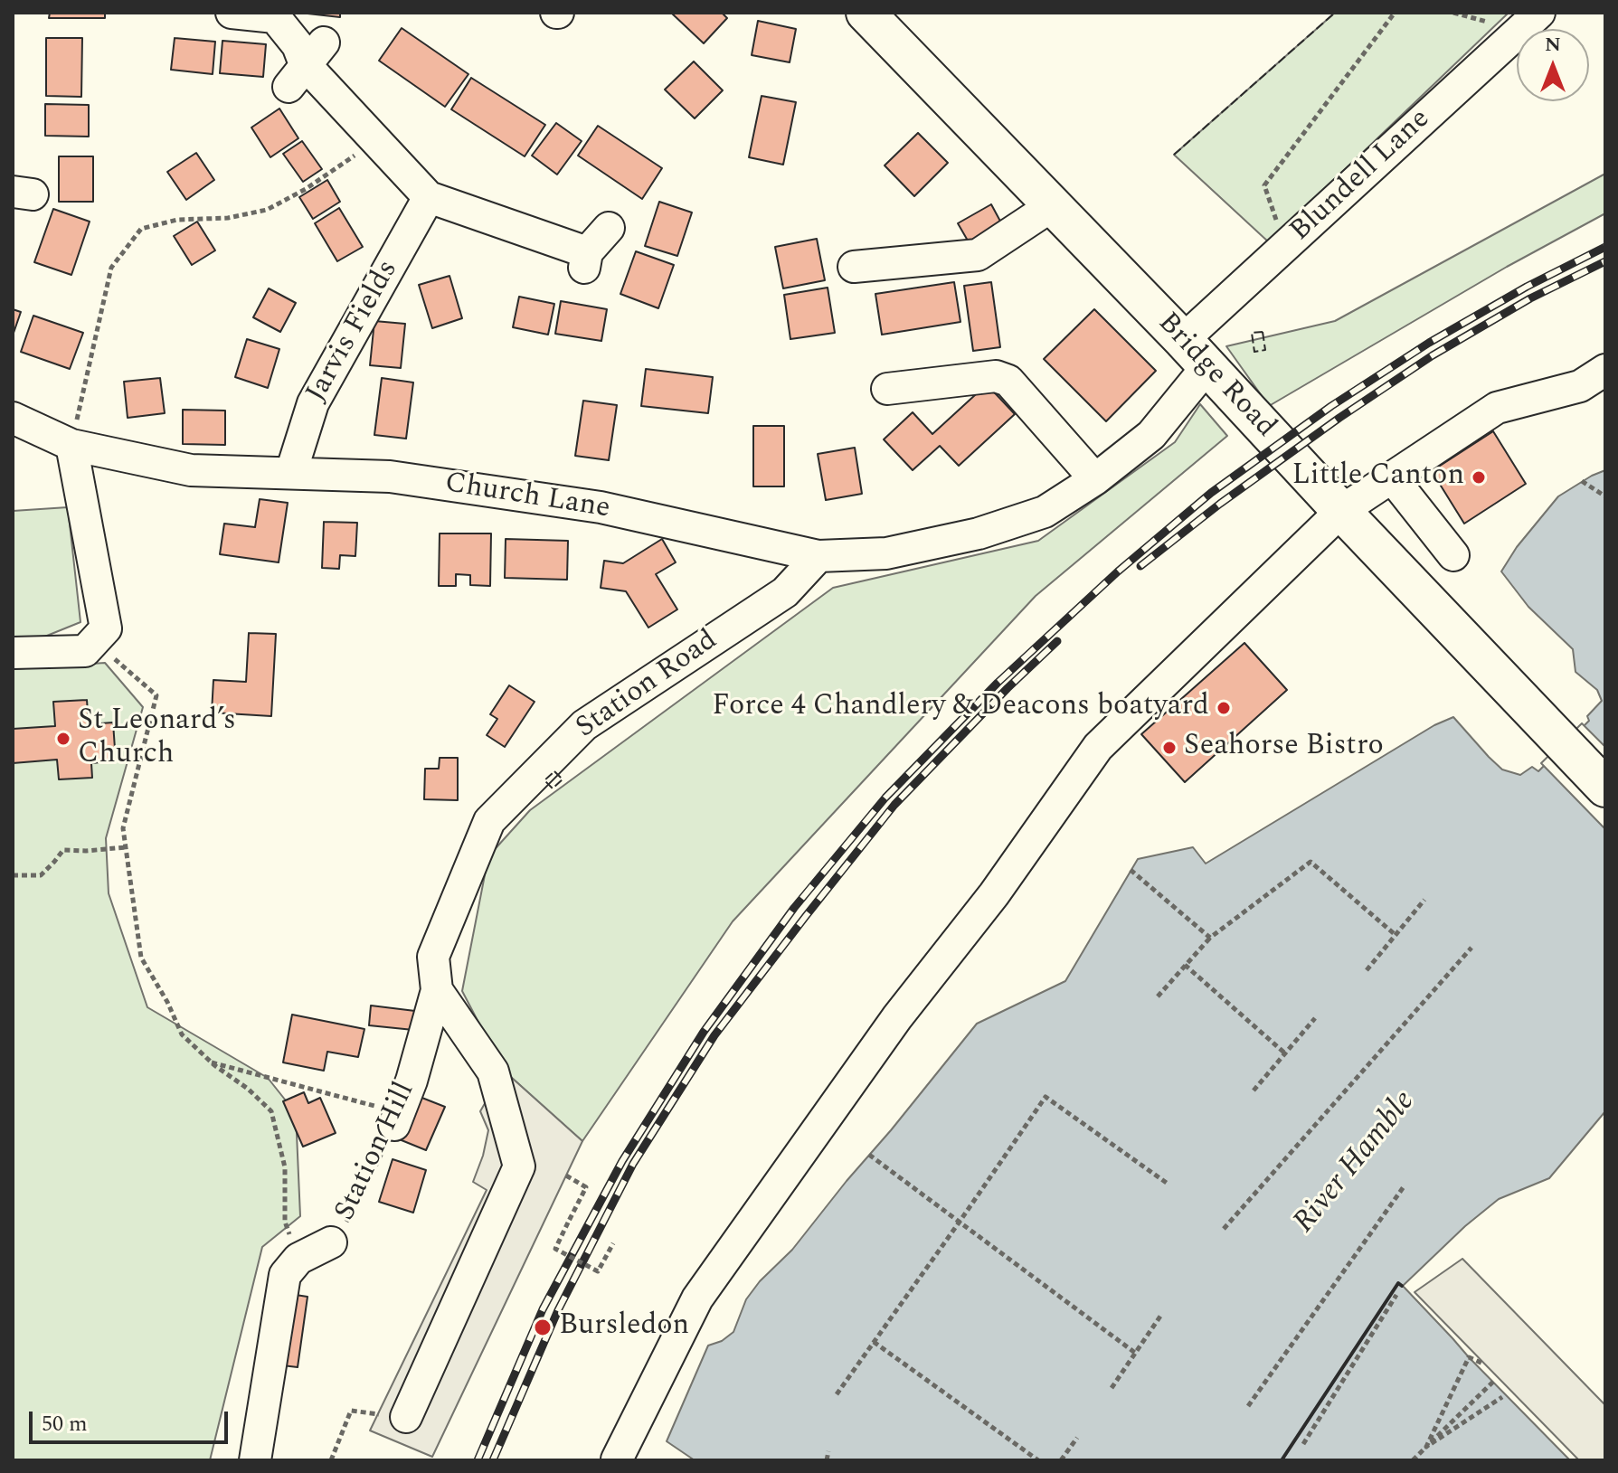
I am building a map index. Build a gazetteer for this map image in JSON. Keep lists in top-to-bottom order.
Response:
{
  "streets": {
    "main road": ["Bridge Road"],
    "street": [
      "Blundell Lane",
      "Jarvis Fields",
      "Church Lane",
      "Station Road",
      "Station Hill"
    ]
  },
  "crossings": [
    ["Blundell Lane", "Bridge Road"],
    ["Blundell Lane", "Church Lane"],
    ["Jarvis Fields", "Church Lane"],
    ["Bridge Road", "Church Lane"],
    ["Church Lane", "Station Road"],
    ["Station Road", "Station Hill"]
  ],
  "water": ["River Hamble"],
  "places": [
    "Little Canton",
    "Force 4 Chandlery & Deacons boatyard",
    "St Leonard’s Church",
    "Seahorse Bistro",
    "Bursledon"
  ],
  "scale_bar": "50 m",
  "north": "top"
}
